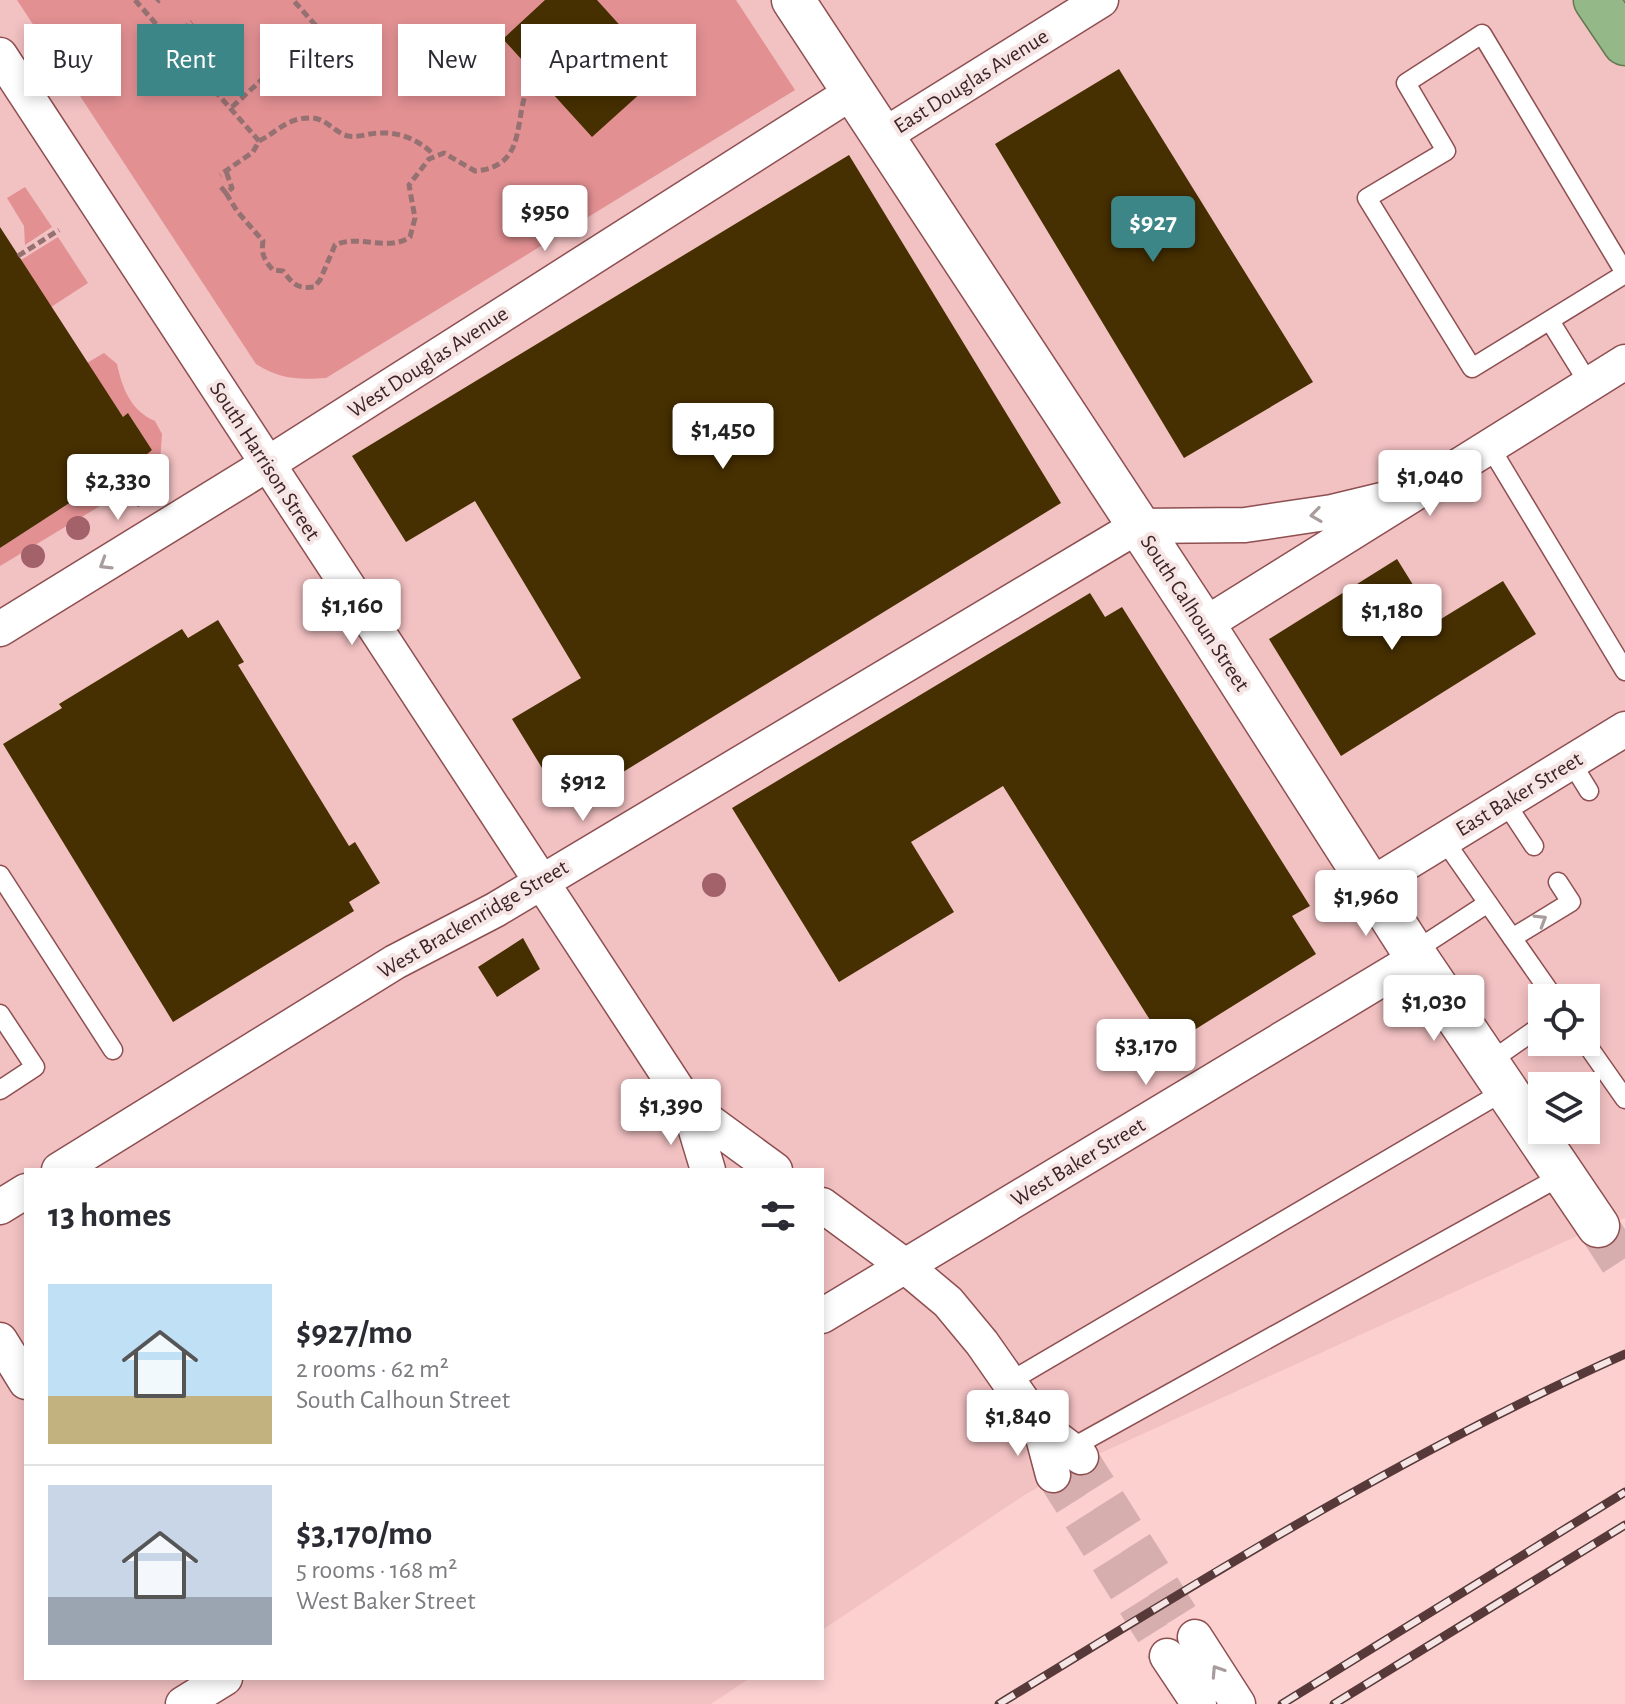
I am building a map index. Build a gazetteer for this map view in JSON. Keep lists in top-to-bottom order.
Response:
{
  "streets": {
    "street": [
      "East Douglas Avenue",
      "West Douglas Avenue",
      "South Harrison Street",
      "South Calhoun Street",
      "East Baker Street",
      "West Brackenridge Street",
      "West Baker Street"
    ]
  },
  "crossings": [
    ["East Douglas Avenue", "South Calhoun Street"],
    ["West Douglas Avenue", "South Harrison Street"],
    ["West Douglas Avenue", "South Calhoun Street"],
    ["South Harrison Street", "West Brackenridge Street"],
    ["South Calhoun Street", "East Baker Street"],
    ["South Calhoun Street", "West Brackenridge Street"],
    ["South Calhoun Street", "West Baker Street"]
  ],
  "page": {
    "chip": [
      "Buy",
      "Rent",
      "Filters",
      "New",
      "Apartment"
    ],
    "price": [
      "$950",
      "$927",
      "$1,450",
      "$1,040",
      "$2,330",
      "$1,160",
      "$1,180",
      "$912",
      "$1,960",
      "$1,030",
      "$3,170",
      "$1,390",
      "$1,840"
    ],
    "heading": "13 homes",
    "list": [
      {
        "name": "$927/mo",
        "note": "2 rooms · 62 m² · South Calhoun Street"
      },
      {
        "name": "$3,170/mo",
        "note": "5 rooms · 168 m² · West Baker Street"
      }
    ]
  }
}
